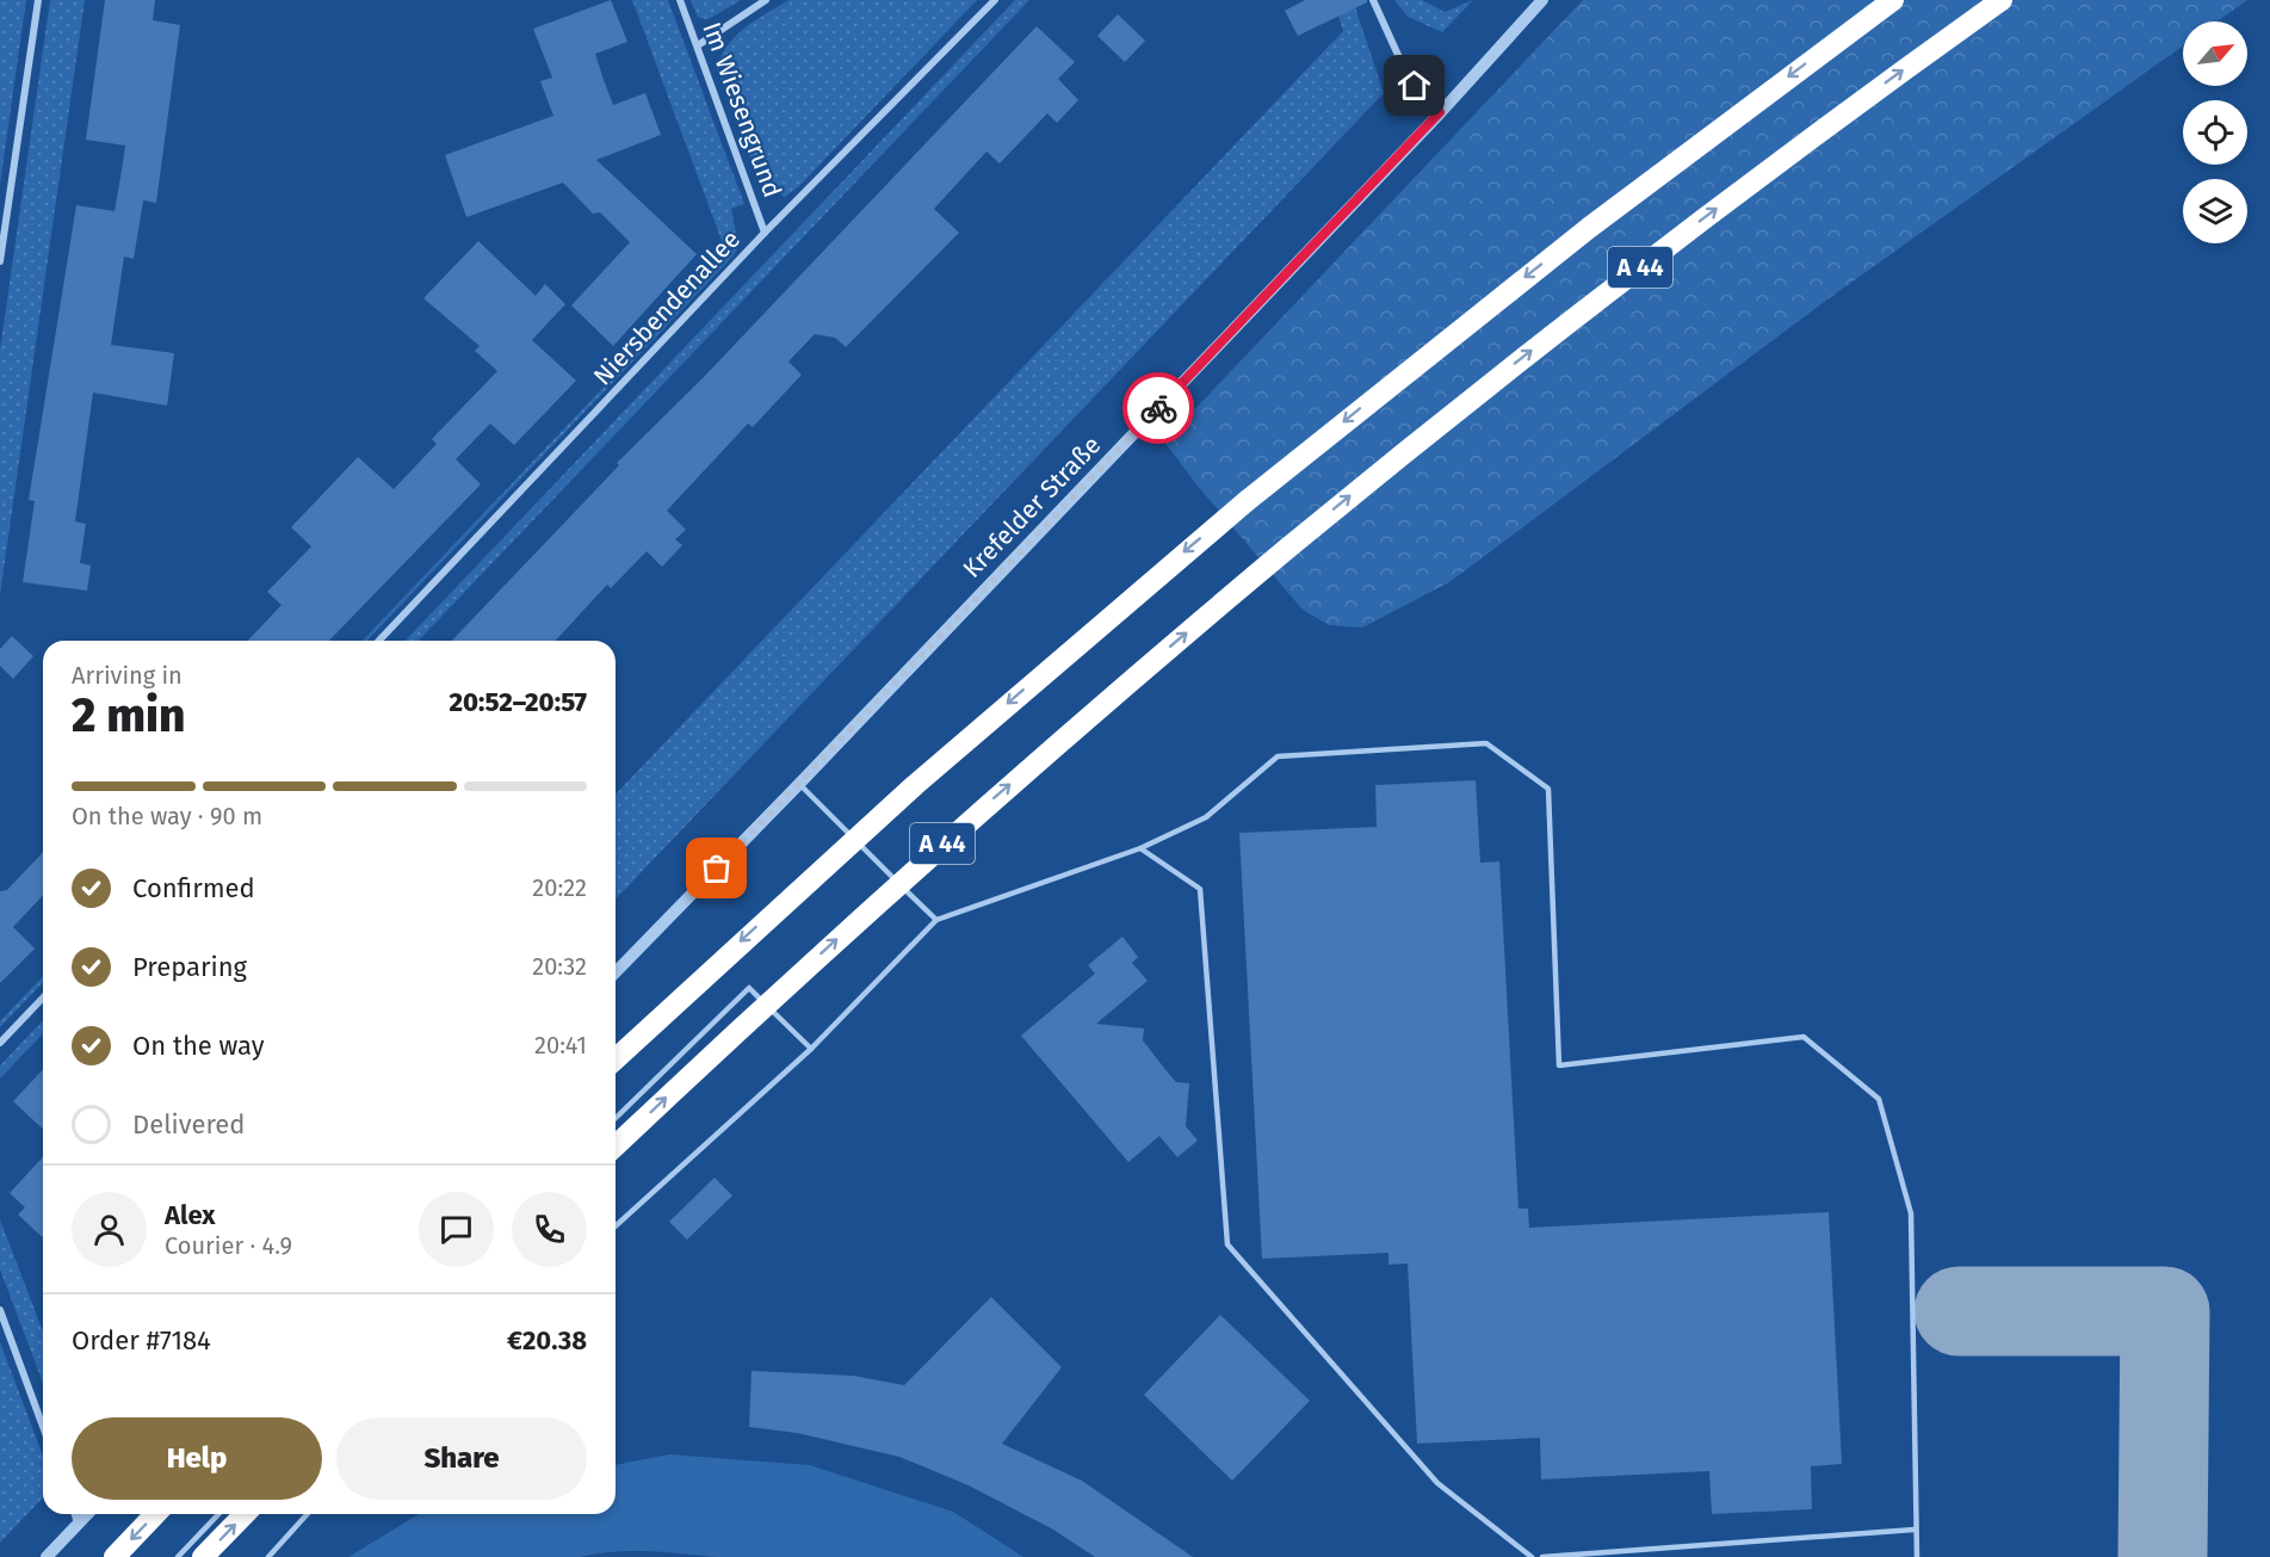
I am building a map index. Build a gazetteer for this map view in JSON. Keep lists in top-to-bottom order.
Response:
{
  "streets": {
    "highway": ["A 44"],
    "street": ["Im Wiesengrund", "Niersbendenallee", "Krefelder Straße"]
  },
  "crossings": [
    ["Im Wiesengrund", "Niersbendenallee"]
  ],
  "north": "top right",
  "page": {
    "heading": ["2 min", "Arriving in", "20:52–20:57"],
    "panel": [
      "Alex",
      "Courier · 4.9",
      "Order #7184",
      "€20.38"
    ],
    "bar": "On the way · 90 m",
    "list": [
      ["Confirmed", "20:22"],
      ["Preparing", "20:32"],
      ["On the way", "20:41"],
      "Delivered"
    ],
    "buttons": ["Help", "Share"]
  }
}
